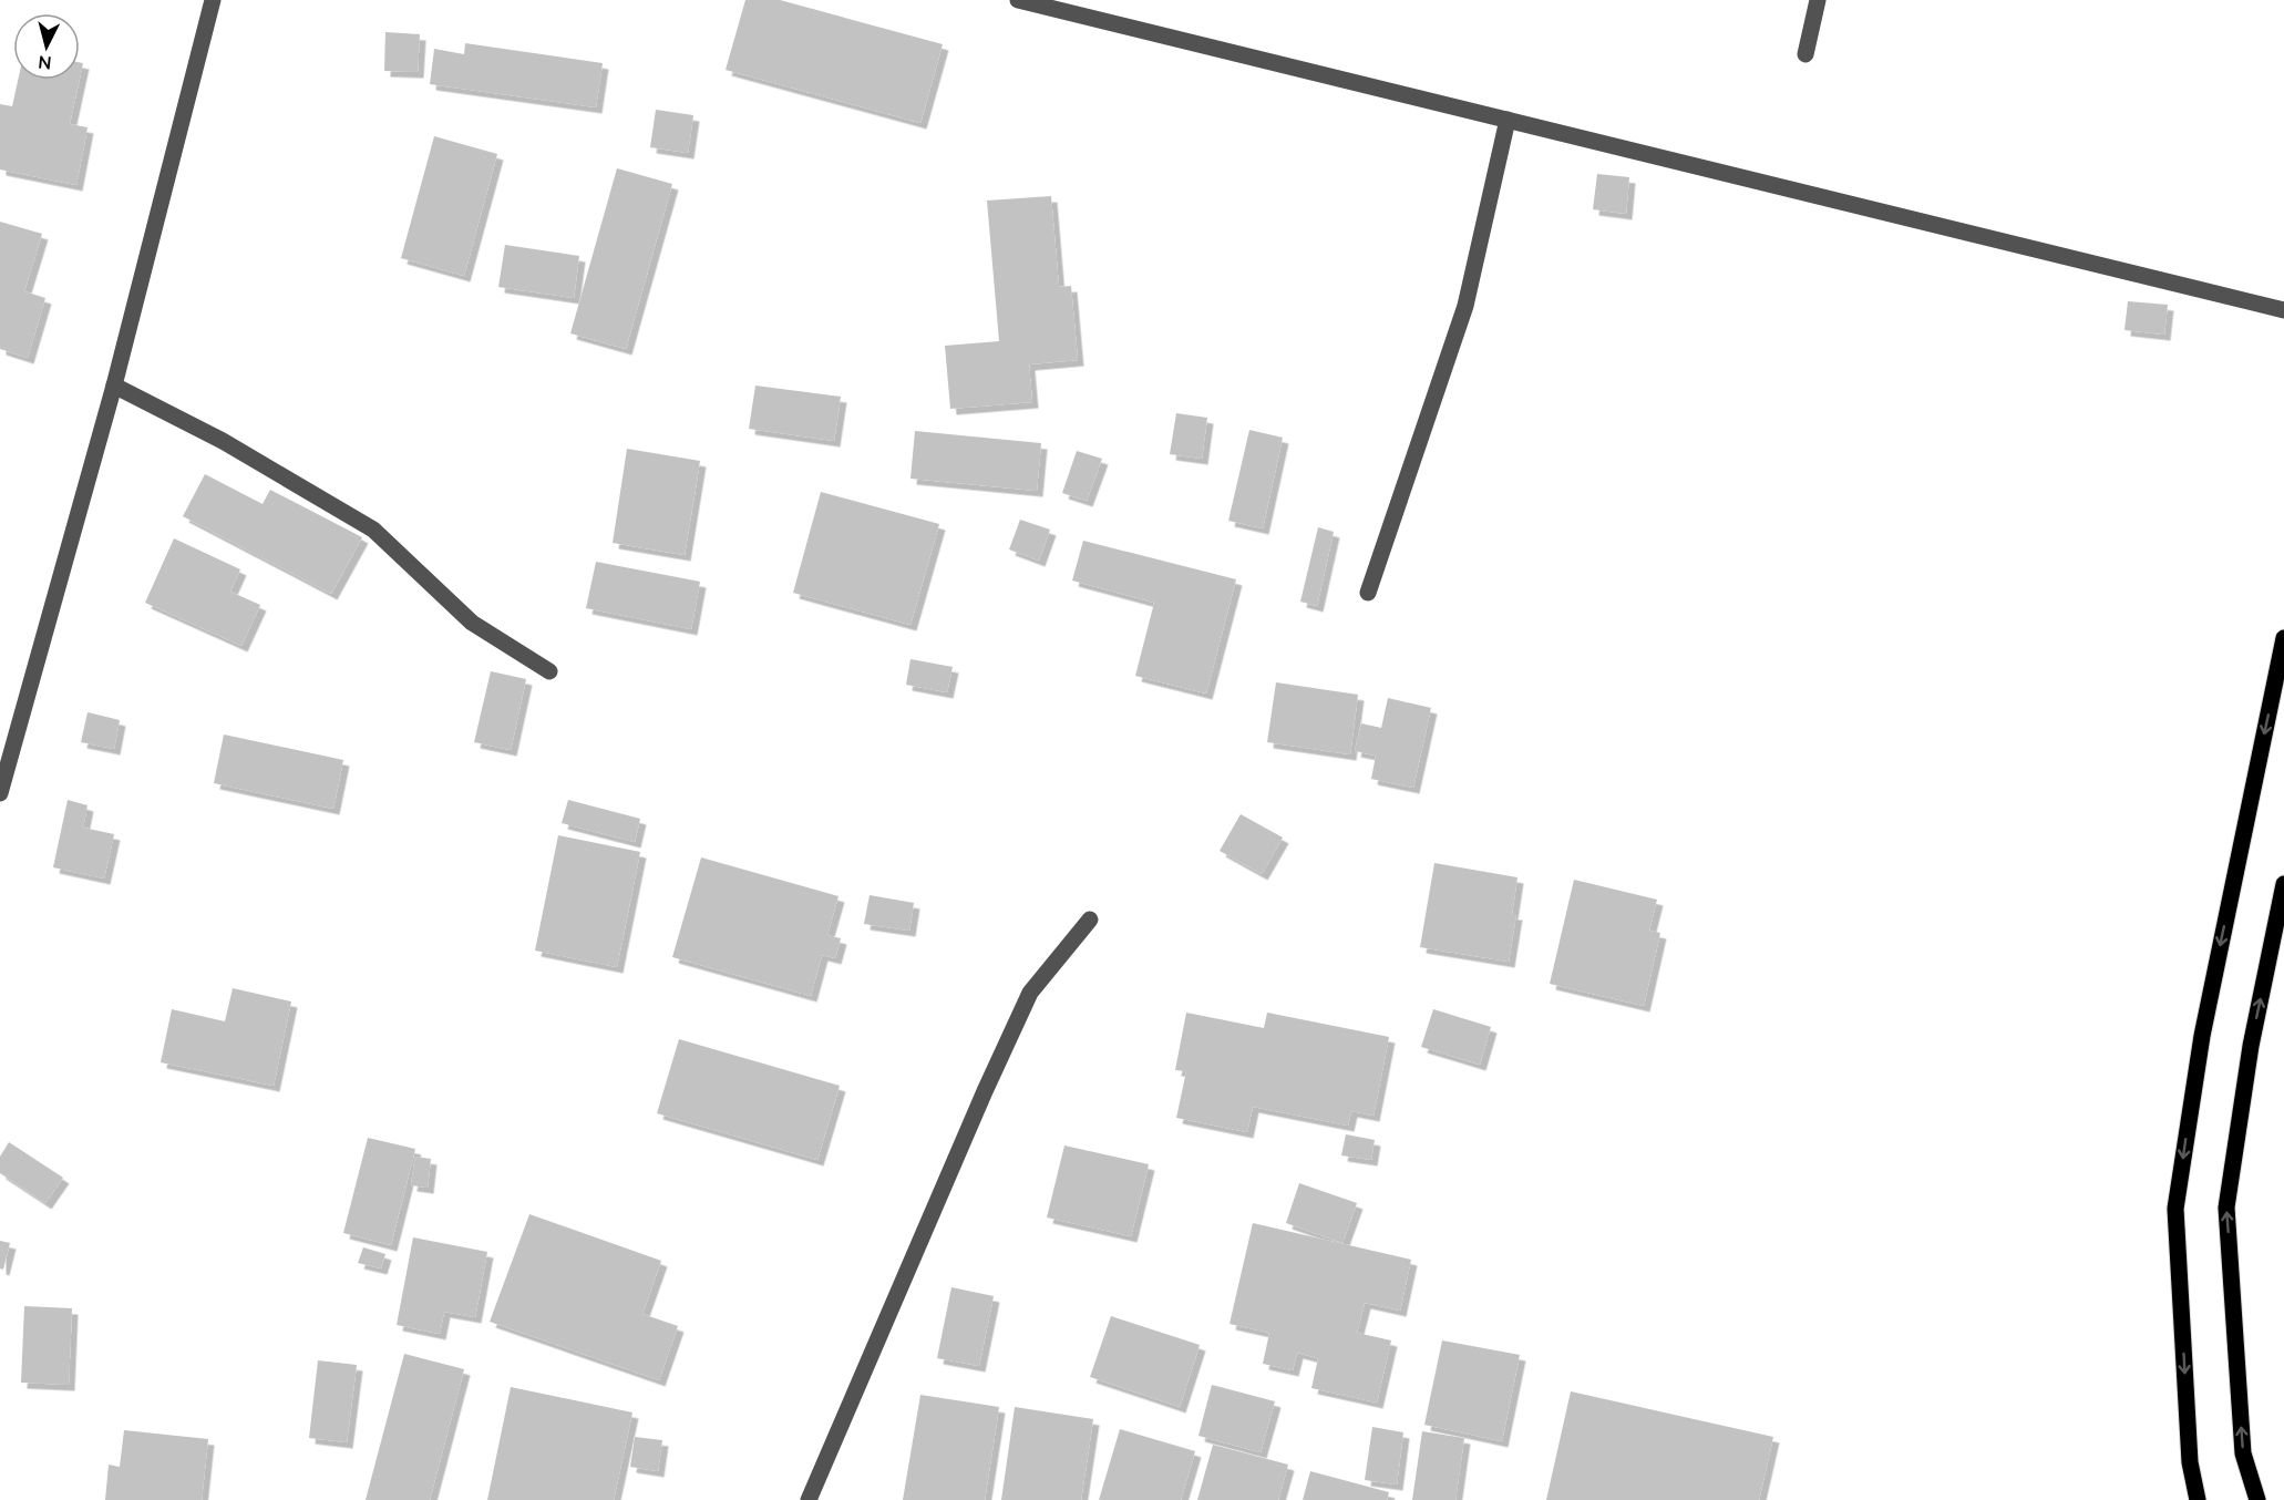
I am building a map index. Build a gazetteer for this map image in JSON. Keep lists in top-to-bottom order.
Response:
{
  "north": "bottom"
}
